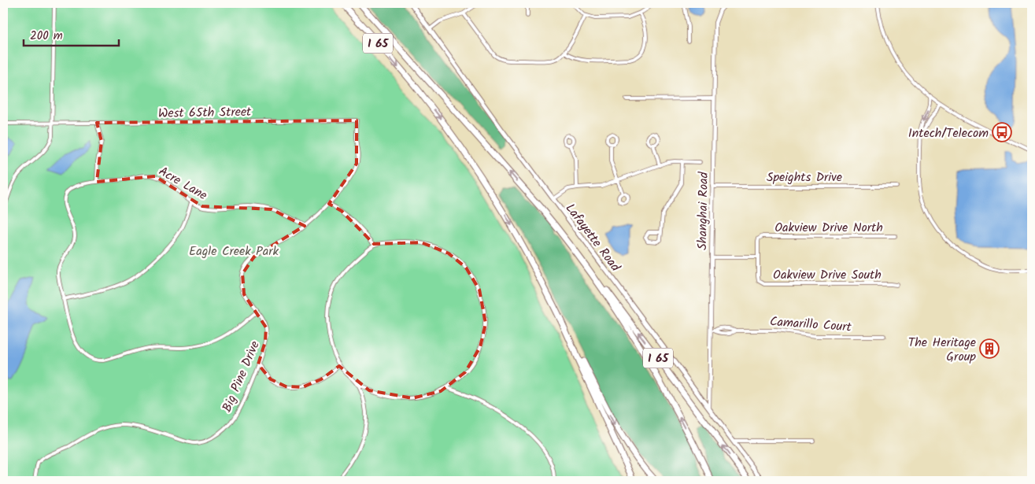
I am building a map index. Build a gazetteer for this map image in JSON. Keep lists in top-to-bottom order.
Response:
{
  "streets": {
    "highway": ["I 65"],
    "main road": ["Lafayette Road"],
    "street": [
      "West 65th Street",
      "Speights Drive",
      "Acre Lane",
      "Shanghai Road",
      "Oakview Drive North",
      "Oakview Drive South",
      "Camarillo Court",
      "Big Pine Drive"
    ]
  },
  "crossings": [
    ["West 65th Street", "Big Pine Drive"],
    ["Speights Drive", "Shanghai Road"],
    ["Acre Lane", "Big Pine Drive"],
    ["Shanghai Road", "Lafayette Road"],
    ["Shanghai Road", "Camarillo Court"],
    ["Oakview Drive North", "Oakview Drive South"]
  ],
  "parks": ["Eagle Creek Park"],
  "places": {
    "bus stop": ["Intech/Telecom"],
    "building": ["The Heritage Group"]
  },
  "scale_bar": "200 m"
}
